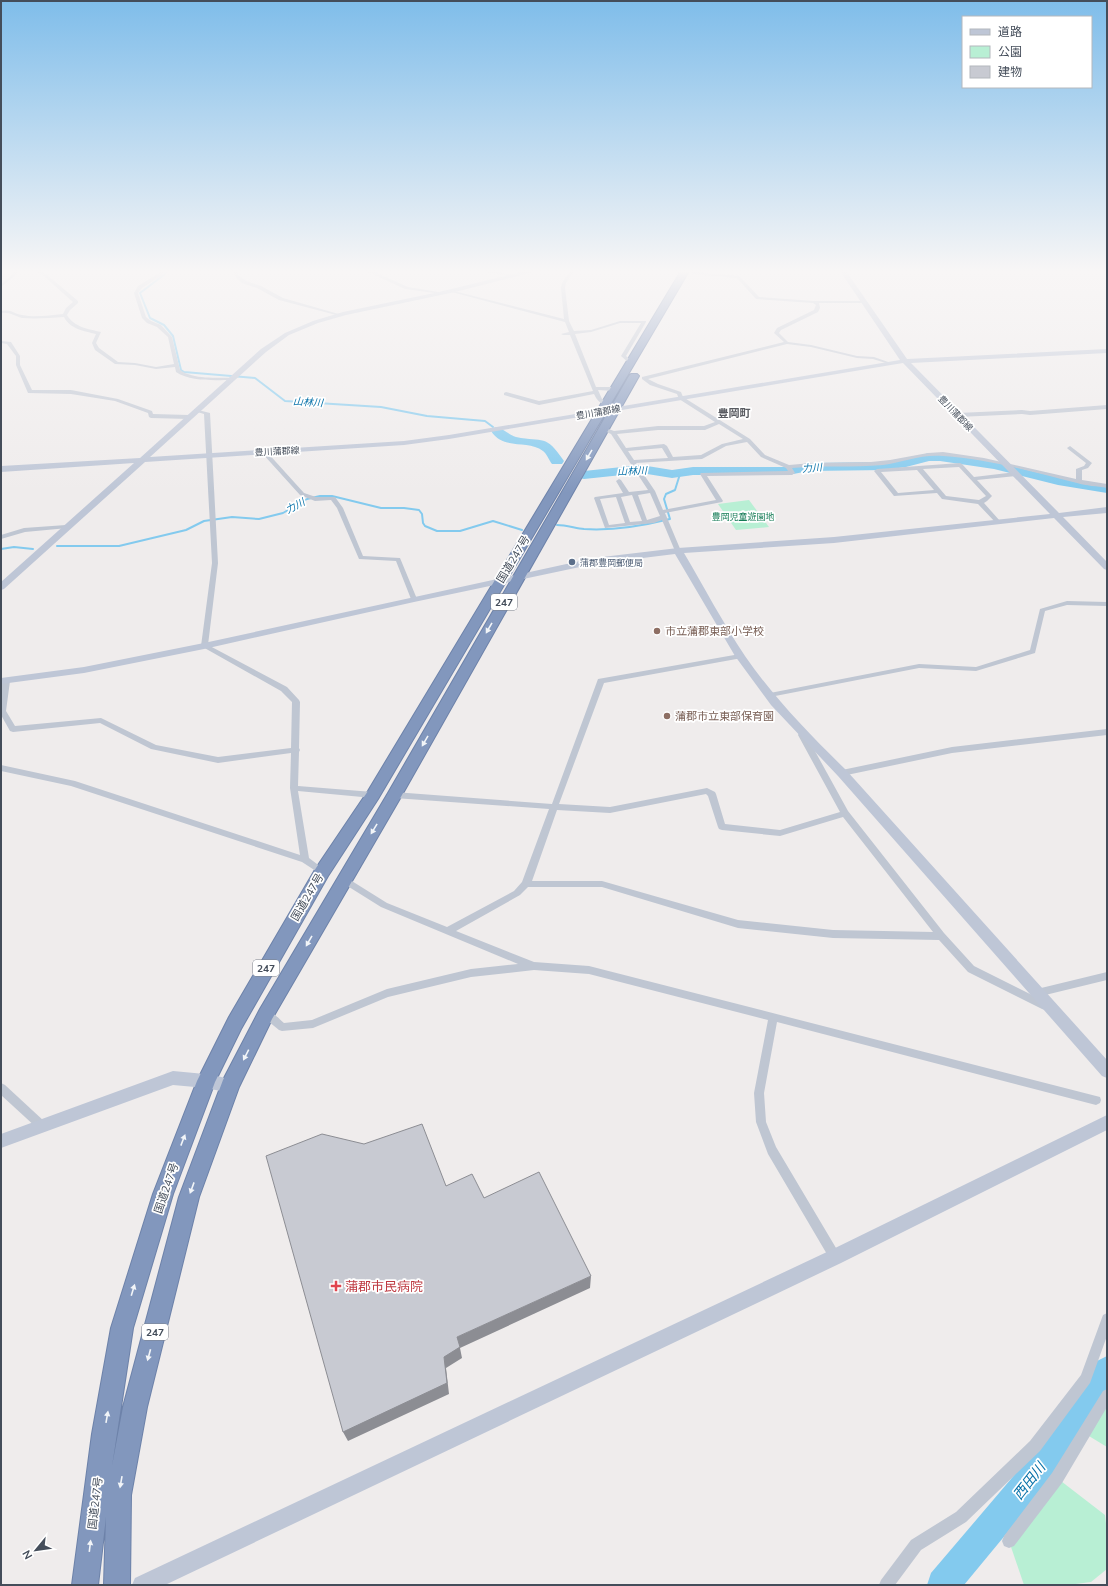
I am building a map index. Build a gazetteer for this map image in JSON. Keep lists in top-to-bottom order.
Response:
{
  "streets": {
    "highway": ["国道247号", "247"],
    "street": ["豊川蒲郡線"]
  },
  "crossings": [
    ["豊川蒲郡線", "国道247号"]
  ],
  "districts": ["豊岡町"],
  "water": ["山林川", "力川", "西田川"],
  "parks": ["豊岡児童遊園地"],
  "places": {
    "other": ["蒲郡豊岡郵便局", "市立蒲郡東部小学校", "蒲郡市立東部保育園"],
    "health": ["蒲郡市民病院"]
  },
  "legend": ["道路", "公園", "建物"],
  "north": "bottom left"
}
